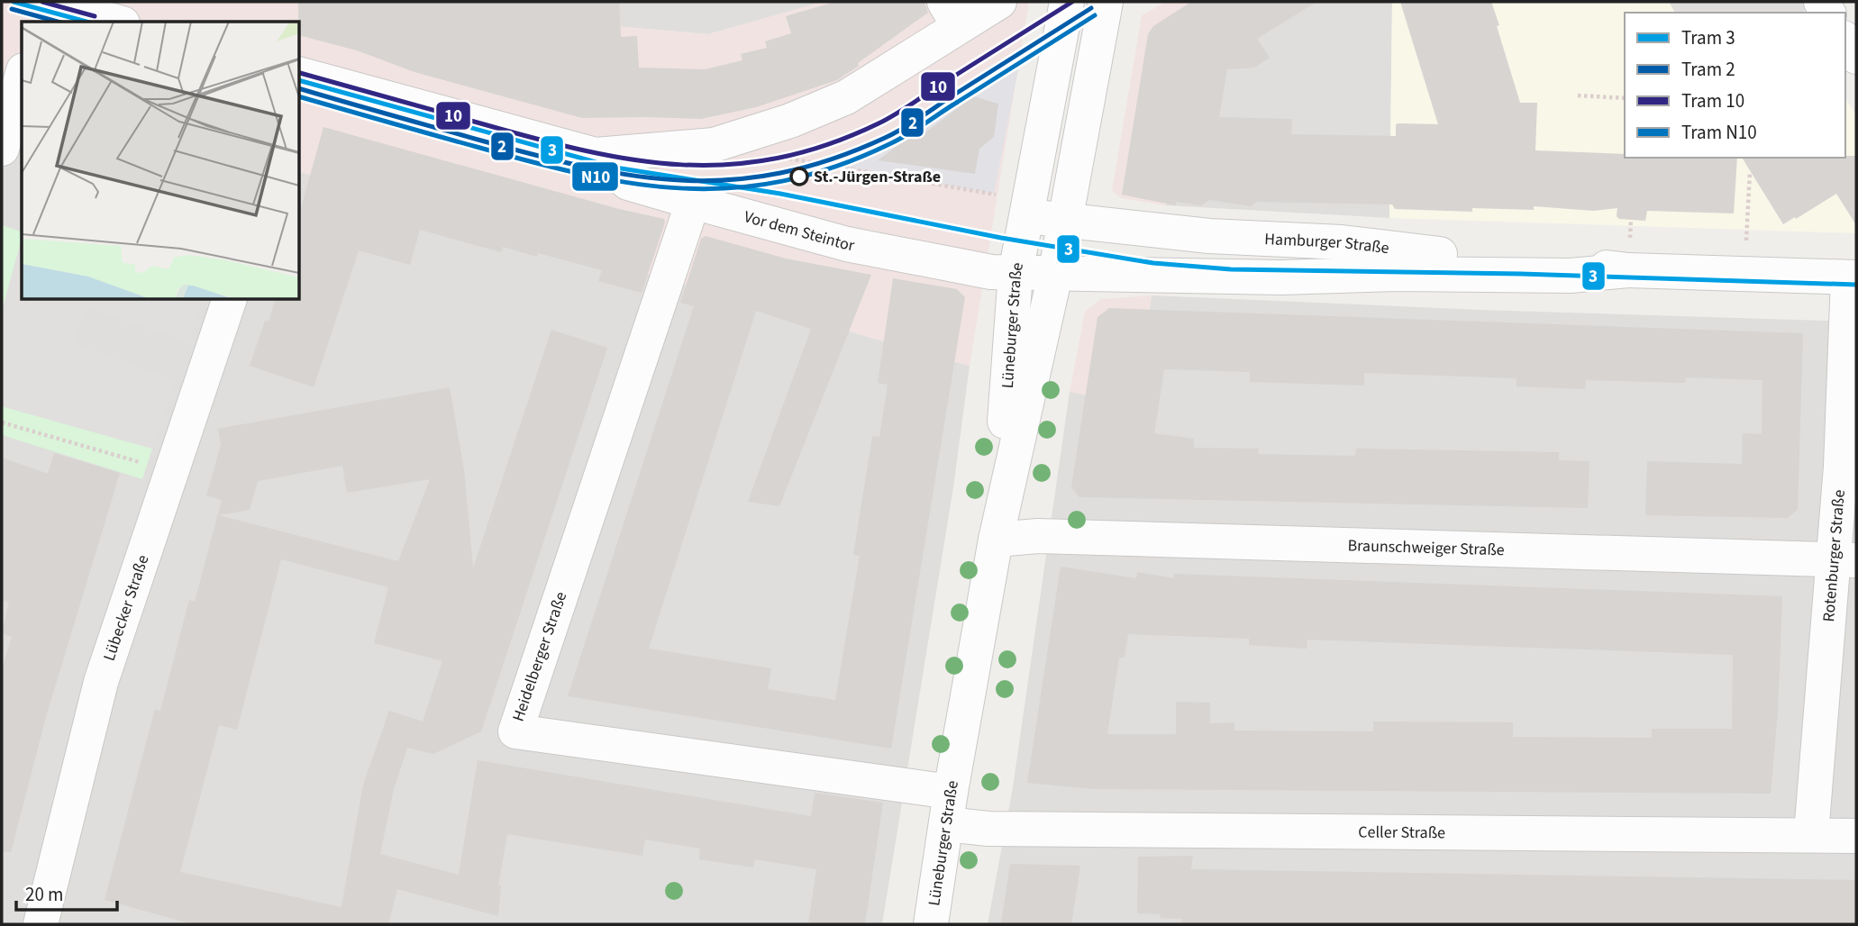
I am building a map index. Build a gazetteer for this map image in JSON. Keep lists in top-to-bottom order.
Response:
{
  "streets": {
    "street": [
      "Vor dem Steintor",
      "Hamburger Straße",
      "Lüneburger Straße",
      "Braunschweiger Straße",
      "Rotenburger Straße",
      "Lübecker Straße",
      "Heidelberger Straße",
      "Celler Straße"
    ]
  },
  "crossings": [
    ["Vor dem Steintor", "Hamburger Straße"],
    ["Vor dem Steintor", "Lüneburger Straße"],
    ["Vor dem Steintor", "Heidelberger Straße"],
    ["Hamburger Straße", "Lüneburger Straße"],
    ["Hamburger Straße", "Rotenburger Straße"],
    ["Lüneburger Straße", "Braunschweiger Straße"],
    ["Lüneburger Straße", "Heidelberger Straße"],
    ["Lüneburger Straße", "Celler Straße"],
    ["Braunschweiger Straße", "Rotenburger Straße"],
    ["Rotenburger Straße", "Celler Straße"],
    ["Heidelberger Straße", "Celler Straße"]
  ],
  "places": ["St.-Jürgen-Straße"],
  "lines": [
    "tram line 3",
    "tram line 10",
    "tram line 2",
    "tram line N10"
  ],
  "legend": [
    "Tram 3",
    "Tram 2",
    "Tram 10",
    "Tram N10"
  ],
  "scale_bar": "20 m"
}
